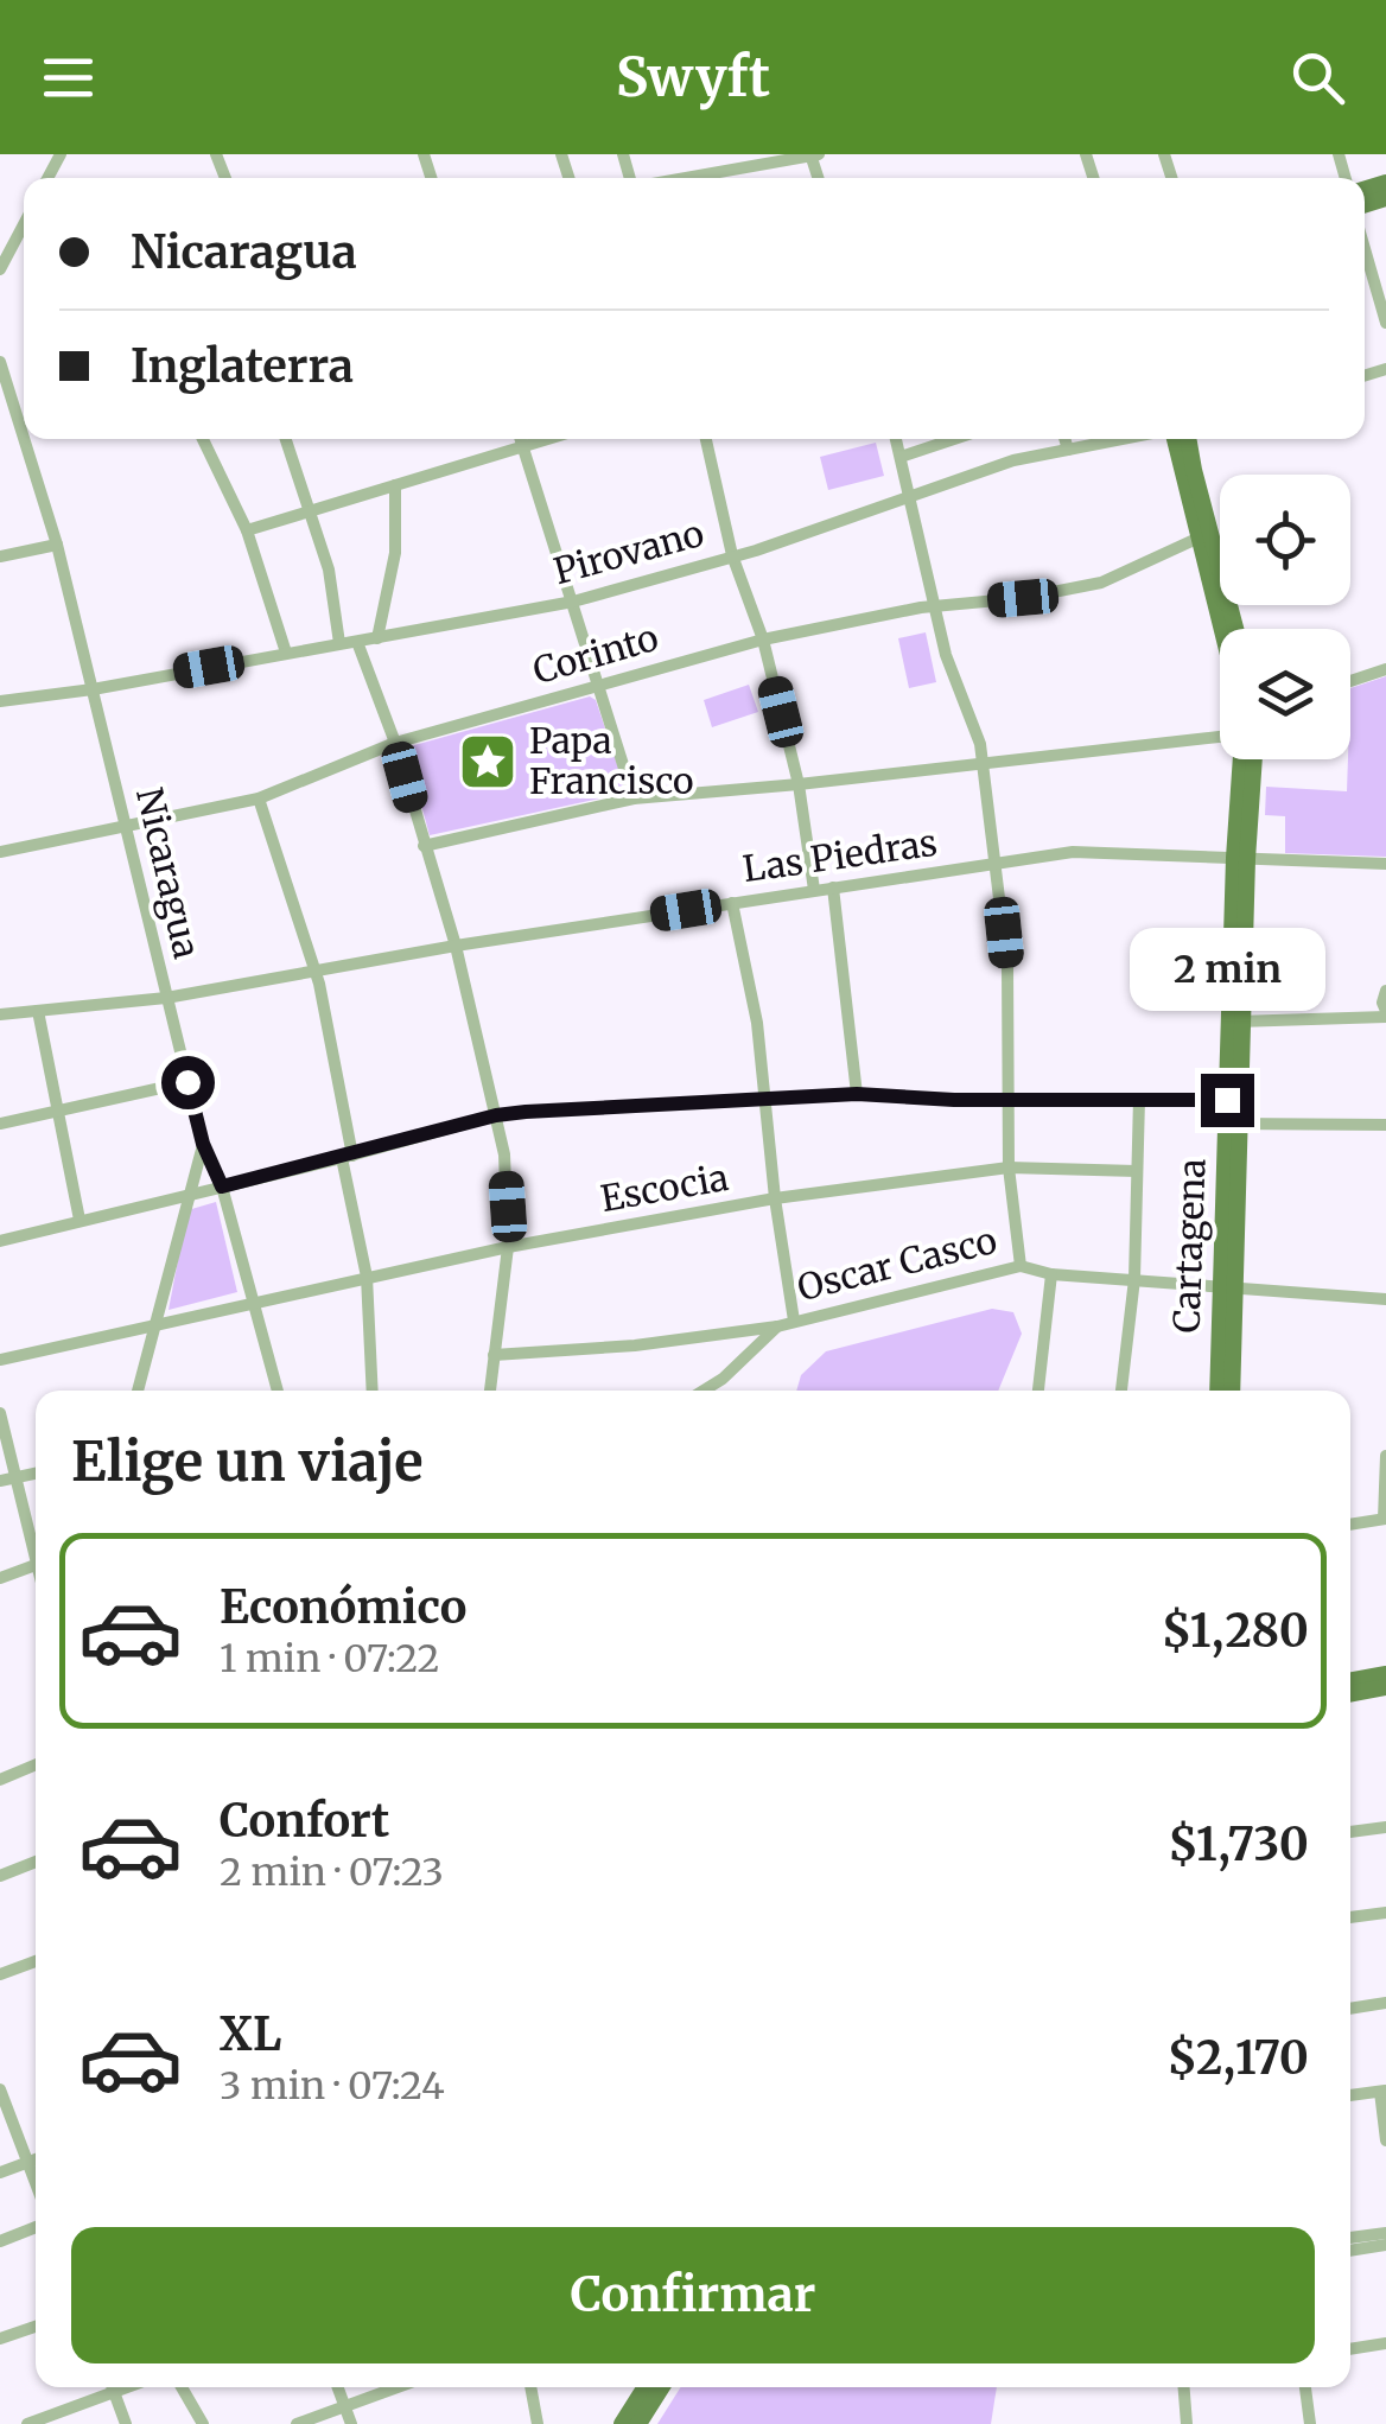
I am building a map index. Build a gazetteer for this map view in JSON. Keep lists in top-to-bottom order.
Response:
{
  "streets": {
    "main road": ["Cartagena"],
    "street": [
      "Pirovano",
      "Corinto",
      "Las Piedras",
      "Nicaragua",
      "Escocia",
      "Oscar Casco"
    ]
  },
  "crossings": [
    ["Pirovano", "Nicaragua"],
    ["Corinto", "Nicaragua"],
    ["Las Piedras", "Nicaragua"],
    ["Las Piedras", "Cartagena"],
    ["Nicaragua", "Escocia"],
    ["Cartagena", "Oscar Casco"]
  ],
  "places": {
    "place": ["Papa Francisco"]
  },
  "page": {
    "header": "Swyft",
    "banner": ["Nicaragua", "Inglaterra"],
    "bubble": "2 min",
    "heading": "Elige un viaje",
    "list": [
      {
        "name": "Económico",
        "note": "1 min · 07:22",
        "value": "$1,280"
      },
      {
        "name": "Confort",
        "note": "2 min · 07:23",
        "value": "$1,730"
      },
      {
        "name": "XL",
        "note": "3 min · 07:24",
        "value": "$2,170"
      }
    ],
    "buttons": "Confirmar"
  }
}
